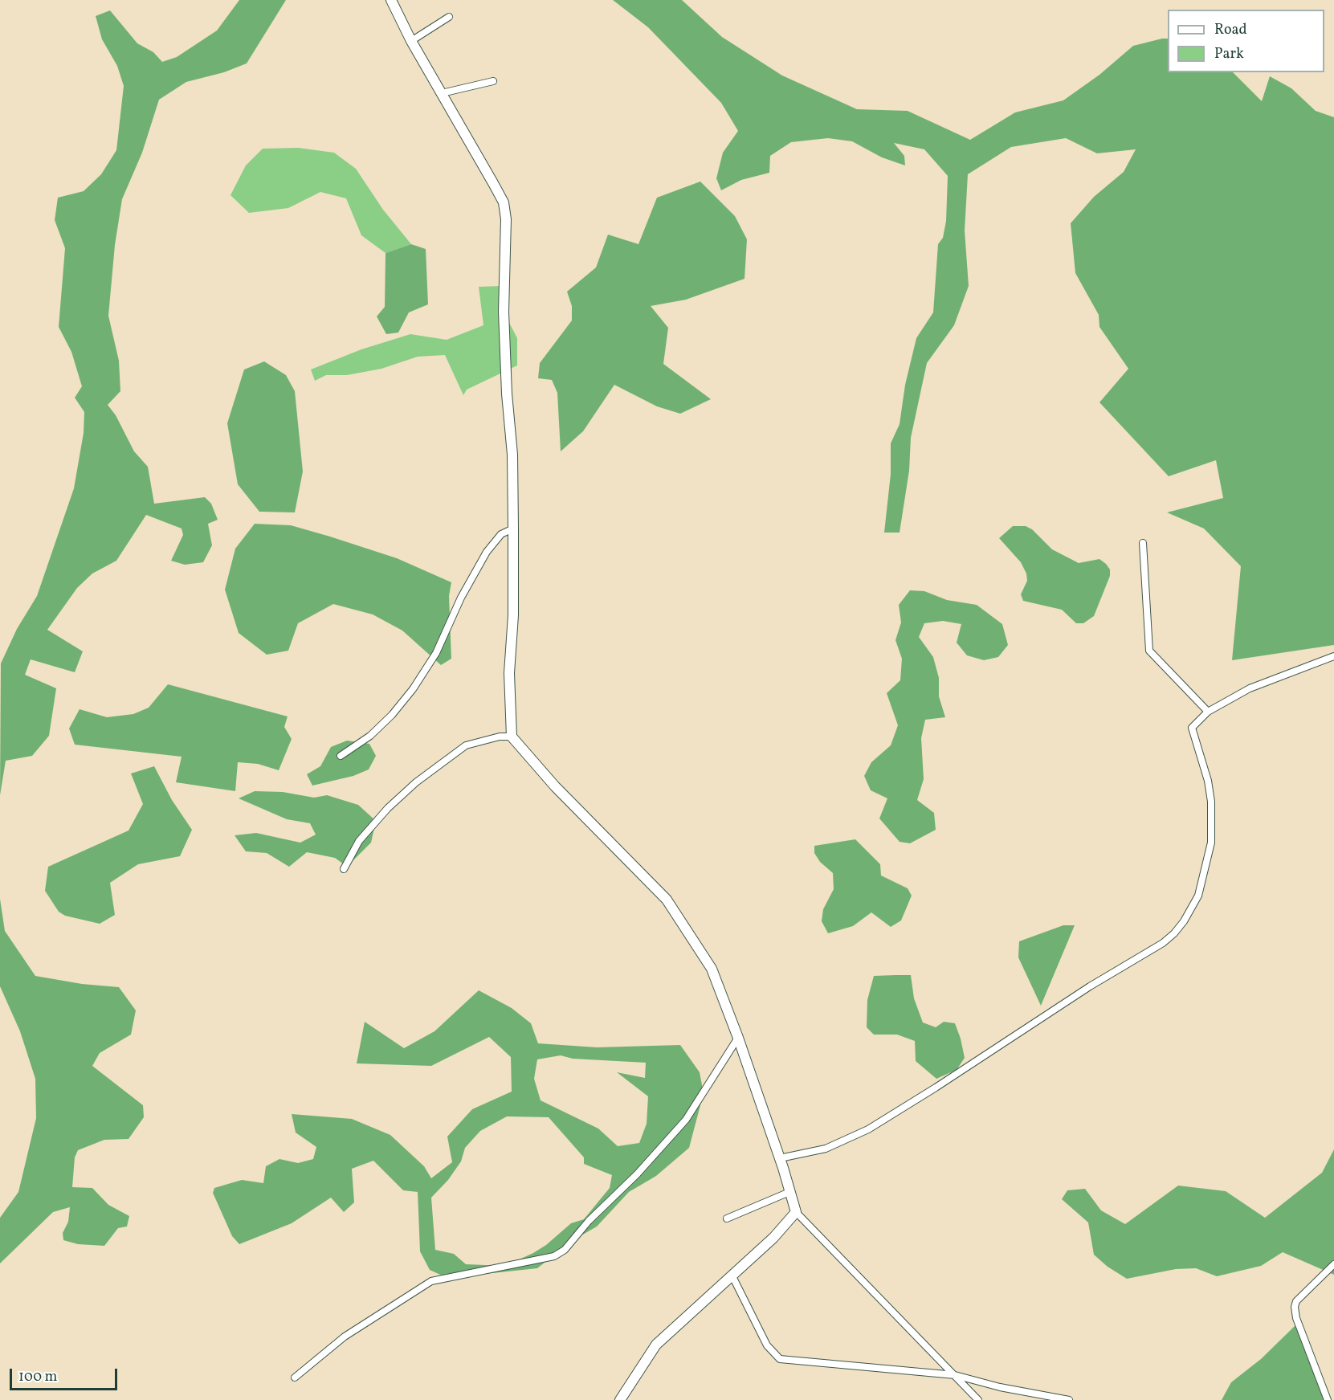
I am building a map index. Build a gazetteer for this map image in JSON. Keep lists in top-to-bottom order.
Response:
{
  "legend": ["Road", "Park"],
  "scale_bar": "100 m"
}
